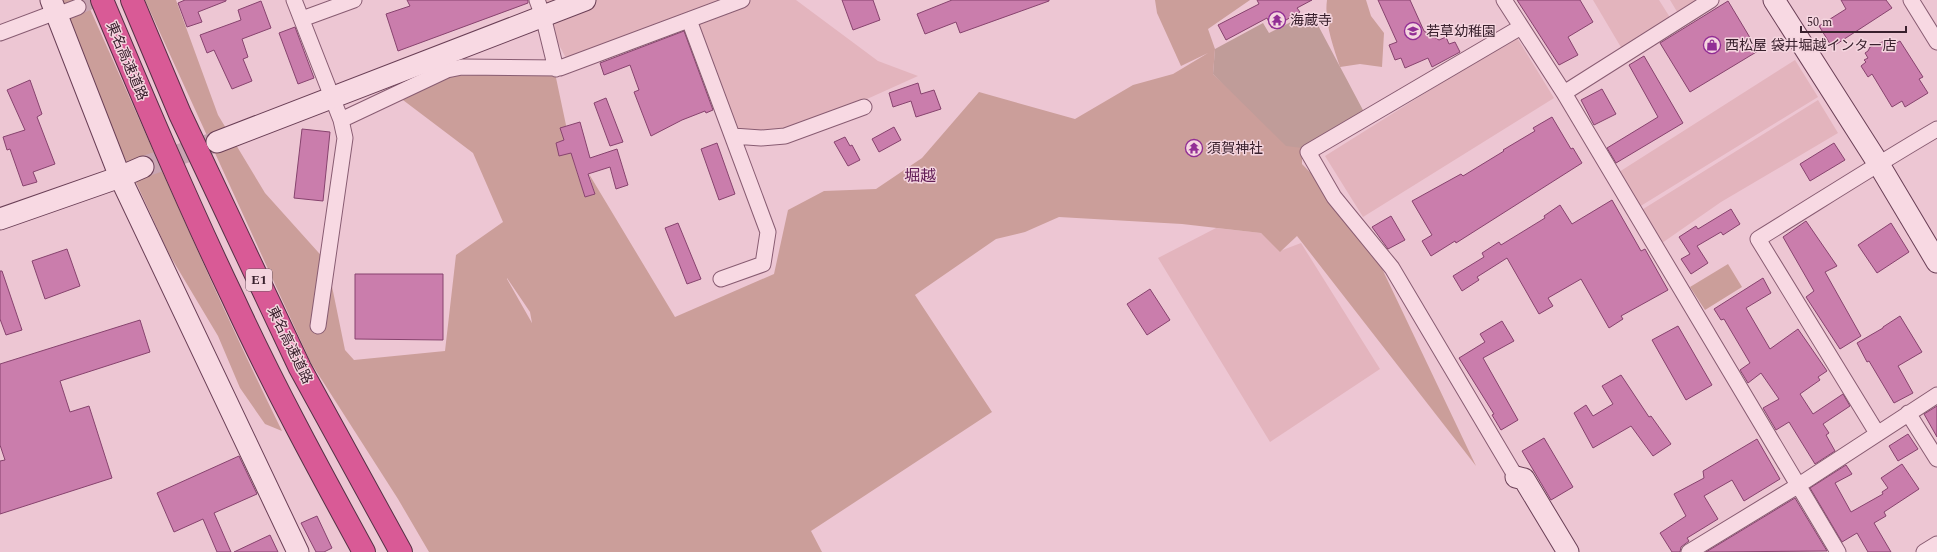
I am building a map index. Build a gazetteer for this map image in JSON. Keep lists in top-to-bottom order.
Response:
{
  "streets": {
    "highway": ["東名高速道路", "E1"]
  },
  "districts": ["堀越"],
  "places": {
    "temple": ["海蔵寺", "須賀神社"],
    "school or university": ["若草幼稚園"],
    "shop": ["西松屋 袋井堀越インター店"]
  },
  "scale_bar": "50 m"
}
